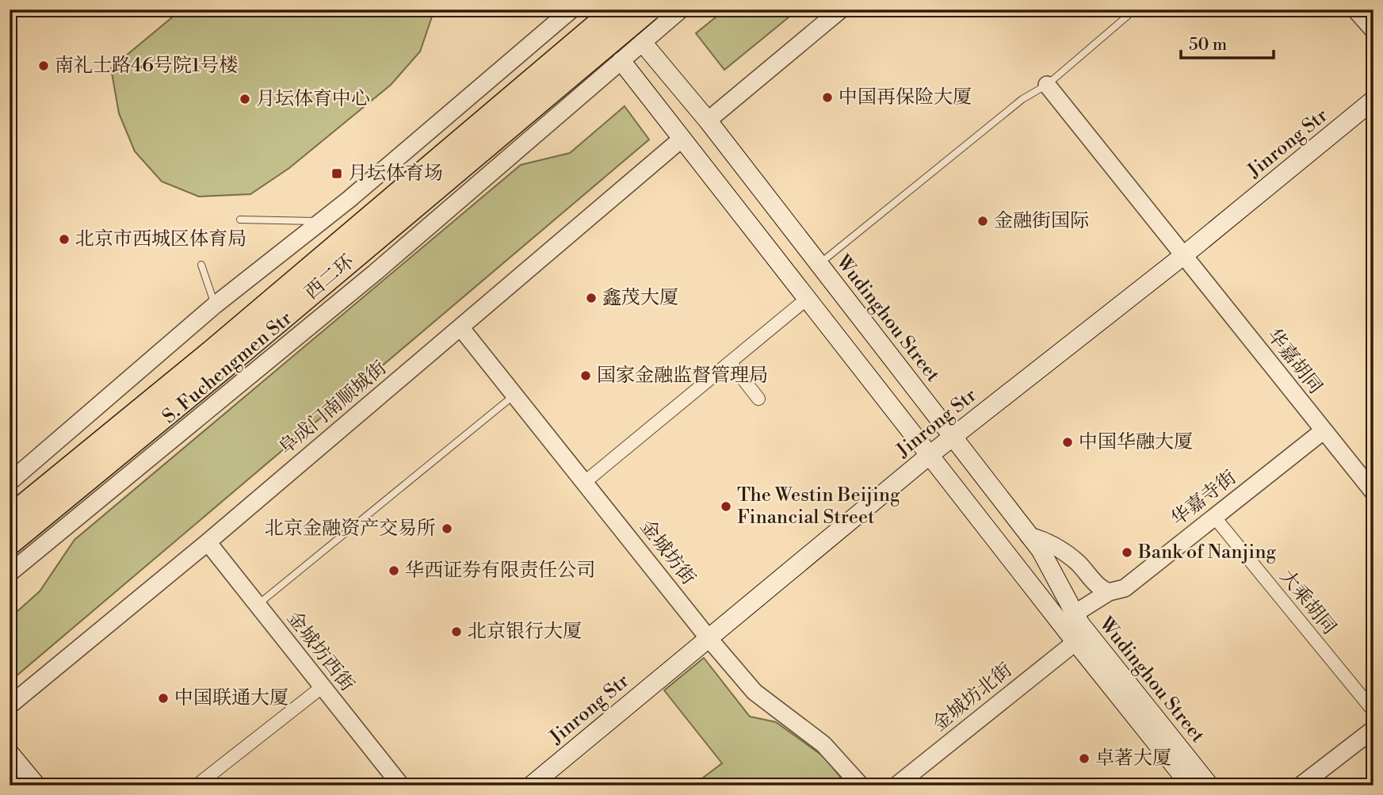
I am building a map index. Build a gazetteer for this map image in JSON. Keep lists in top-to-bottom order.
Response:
{
  "streets": {
    "highway": ["西二环"],
    "main road": ["Jinrong Str", "Wudinghou Street"],
    "street": [
      "华嘉胡同",
      "S. Fuchengmen Str",
      "阜成门南顺城街",
      "华嘉寺街",
      "金城坊街",
      "大乘胡同",
      "金城坊西街",
      "金城坊北街"
    ]
  },
  "crossings": [
    ["Jinrong Str", "Wudinghou Street"],
    ["Jinrong Str", "华嘉胡同"],
    ["Jinrong Str", "金城坊街"],
    ["Wudinghou Street", "S. Fuchengmen Str"],
    ["Wudinghou Street", "阜成门南顺城街"],
    ["Wudinghou Street", "华嘉寺街"],
    ["Wudinghou Street", "金城坊北街"],
    ["华嘉胡同", "华嘉寺街"],
    ["阜成门南顺城街", "金城坊街"],
    ["阜成门南顺城街", "金城坊西街"],
    ["华嘉寺街", "大乘胡同"]
  ],
  "places": {
    "other": [
      "南礼士路46号院1号楼",
      "中国再保险大厦",
      "月坛体育中心",
      "金融街国际",
      "北京市西城区体育局",
      "鑫茂大厦",
      "国家金融监督管理局",
      "中国华融大厦",
      "The Westin Beijing Financial Street",
      "北京金融资产交易所",
      "Bank of Nanjing",
      "华西证券有限责任公司",
      "北京银行大厦",
      "中国联通大厦",
      "卓著大厦"
    ],
    "transit": ["月坛体育场"]
  },
  "scale_bar": "50 m"
}
